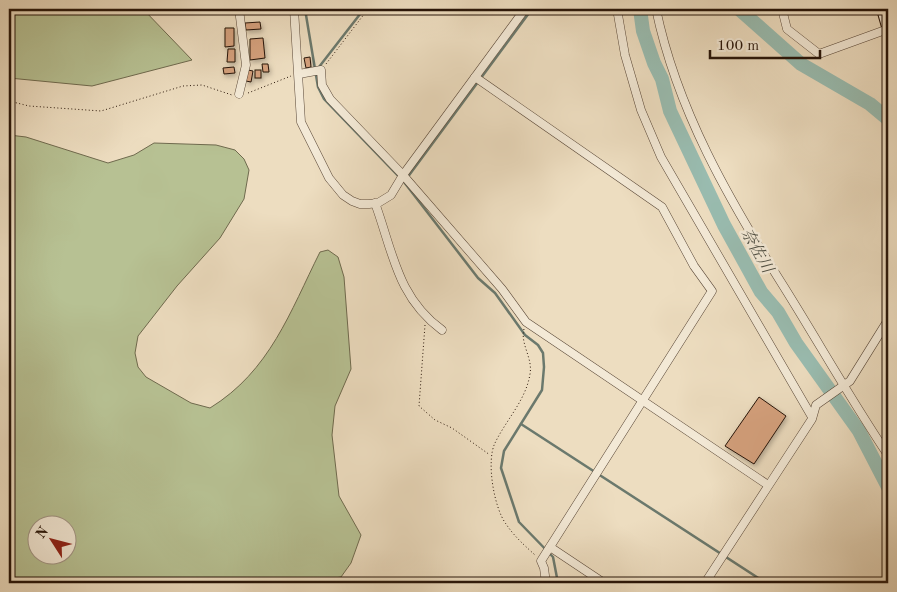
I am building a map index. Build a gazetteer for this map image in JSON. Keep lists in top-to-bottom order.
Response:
{
  "water": ["奈佐川"],
  "scale_bar": "100 m",
  "north": "top left"
}
